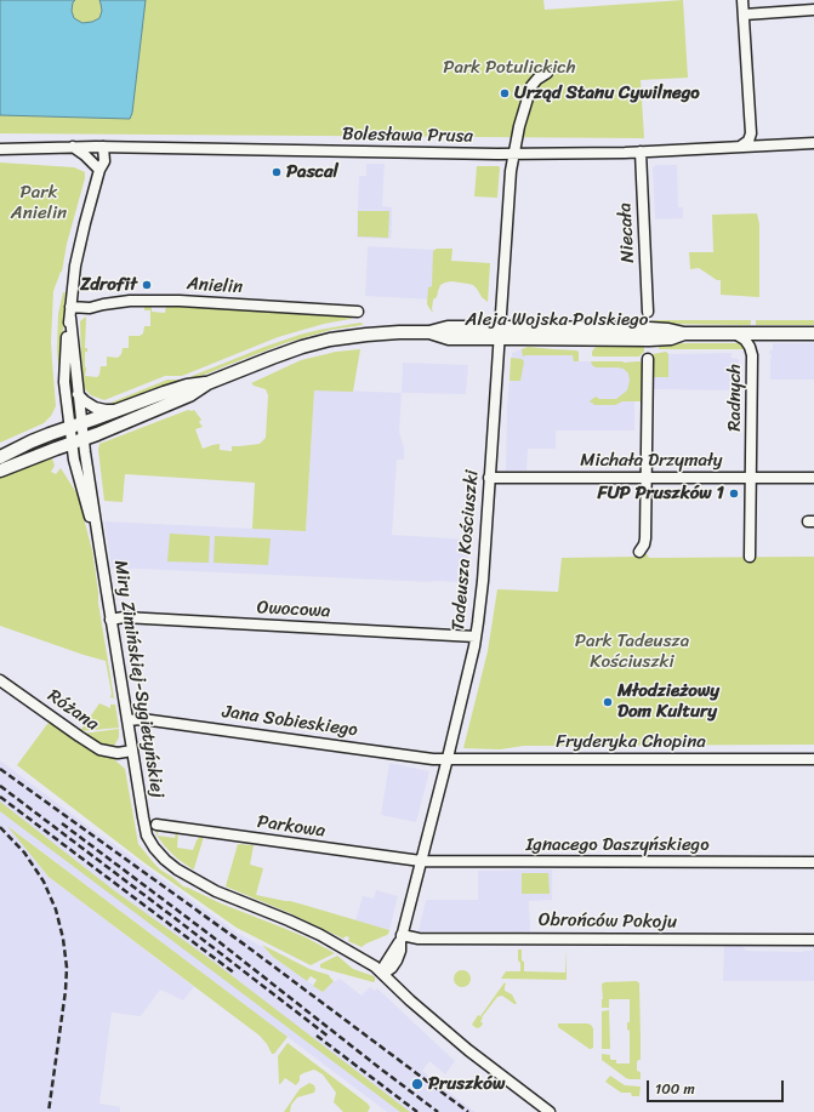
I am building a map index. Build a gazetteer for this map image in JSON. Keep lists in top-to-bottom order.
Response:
{
  "streets": {
    "main road": ["Aleja Wojska Polskiego"],
    "street": [
      "Bolesława Prusa",
      "Niecała",
      "Anielin",
      "Radnych",
      "Michała Drzymały",
      "Tadeusza Kościuszki",
      "Owocowa",
      "Miry Zimińskiej-Sygietyńskiej",
      "Różana",
      "Jana Sobieskiego",
      "Fryderyka Chopina",
      "Parkowa",
      "Ignacego Daszyńskiego",
      "Obrońców Pokoju"
    ]
  },
  "crossings": [
    ["Bolesława Prusa", "Niecała"],
    ["Bolesława Prusa", "Tadeusza Kościuszki"],
    ["Bolesława Prusa", "Miry Zimińskiej-Sygietyńskiej"],
    ["Anielin", "Miry Zimińskiej-Sygietyńskiej"],
    ["Aleja Wojska Polskiego", "Radnych"],
    ["Aleja Wojska Polskiego", "Tadeusza Kościuszki"],
    ["Aleja Wojska Polskiego", "Miry Zimińskiej-Sygietyńskiej"],
    ["Radnych", "Michała Drzymały"],
    ["Michała Drzymały", "Tadeusza Kościuszki"],
    ["Tadeusza Kościuszki", "Owocowa"],
    ["Tadeusza Kościuszki", "Miry Zimińskiej-Sygietyńskiej"],
    ["Tadeusza Kościuszki", "Jana Sobieskiego"],
    ["Tadeusza Kościuszki", "Fryderyka Chopina"],
    ["Tadeusza Kościuszki", "Parkowa"],
    ["Tadeusza Kościuszki", "Ignacego Daszyńskiego"],
    ["Tadeusza Kościuszki", "Obrońców Pokoju"],
    ["Owocowa", "Miry Zimińskiej-Sygietyńskiej"],
    ["Miry Zimińskiej-Sygietyńskiej", "Różana"],
    ["Miry Zimińskiej-Sygietyńskiej", "Jana Sobieskiego"],
    ["Jana Sobieskiego", "Fryderyka Chopina"],
    ["Parkowa", "Ignacego Daszyńskiego"]
  ],
  "parks": ["Park Potulickich", "Park Anielin", "Park Tadeusza Kościuszki"],
  "places": [
    "Urząd Stanu Cywilnego",
    "Pascal",
    "Zdrofit",
    "FUP Pruszków 1",
    "Młodzieżowy Dom Kultury",
    "Pruszków"
  ],
  "scale_bar": "100 m"
}
